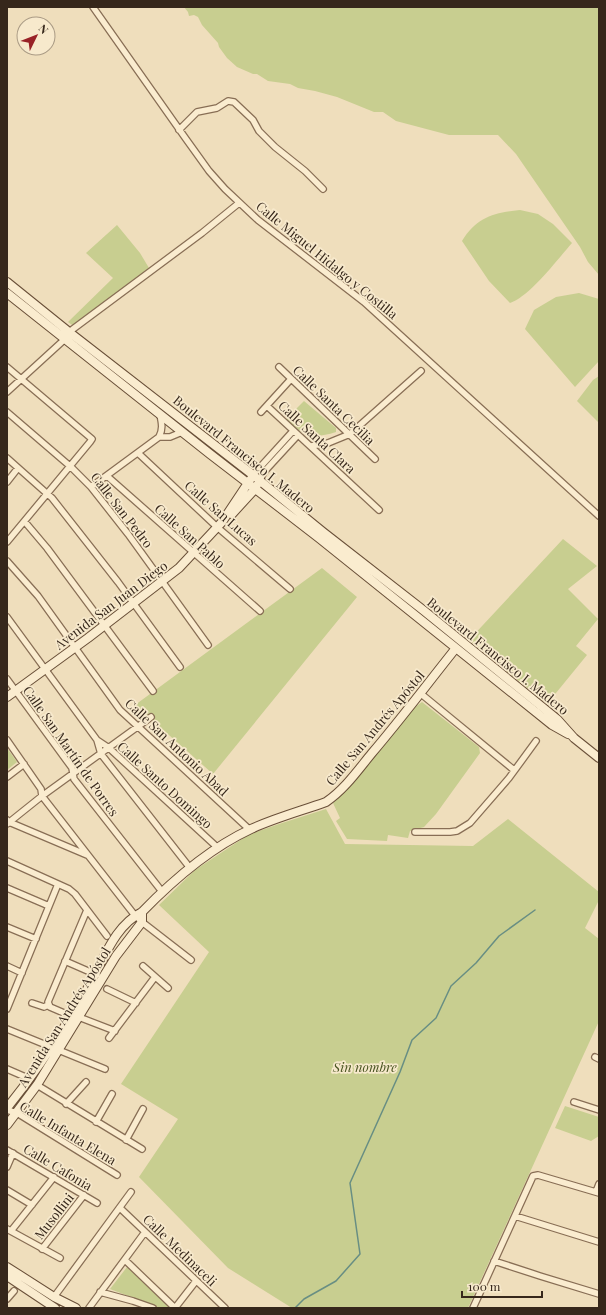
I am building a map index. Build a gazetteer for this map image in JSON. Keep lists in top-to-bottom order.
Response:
{
  "streets": {
    "street": [
      "Calle Miguel Hidalgo y Costilla",
      "Calle Santa Cecilia",
      "Calle Santa Clara",
      "Boulevard Francisco I. Madero",
      "Calle San Pedro",
      "Calle San Lucas",
      "Calle San Pablo",
      "Avenida San Juan Diego",
      "Calle San Andrés Apóstol",
      "Calle San Antonio Abad",
      "Calle San Martín de Porres",
      "Calle Santo Domingo",
      "Avenida San Andrés Apóstol",
      "Calle Infanta Elena",
      "Calle Cafonia",
      "Musollini",
      "Calle Medinaceli"
    ]
  },
  "crossings": [
    ["Calle Santa Cecilia", "Calle Santa Clara"],
    ["Boulevard Francisco I. Madero", "Avenida San Juan Diego"],
    ["Boulevard Francisco I. Madero", "Calle San Andrés Apóstol"],
    ["Calle San Pedro", "Avenida San Juan Diego"],
    ["Calle San Lucas", "Avenida San Juan Diego"],
    ["Calle San Pablo", "Avenida San Juan Diego"],
    ["Avenida San Juan Diego", "Calle San Antonio Abad"],
    ["Avenida San Juan Diego", "Calle San Martín de Porres"],
    ["Avenida San Juan Diego", "Calle Santo Domingo"],
    ["Calle San Andrés Apóstol", "Calle San Antonio Abad"],
    ["Calle San Andrés Apóstol", "Calle San Martín de Porres"],
    ["Calle San Andrés Apóstol", "Calle Santo Domingo"],
    ["Calle San Andrés Apóstol", "Avenida San Andrés Apóstol"],
    ["Avenida San Andrés Apóstol", "Calle Infanta Elena"],
    ["Calle Cafonia", "Musollini"]
  ],
  "parks": ["Sin nombre"],
  "scale_bar": "100 m",
  "north": "top right"
}
